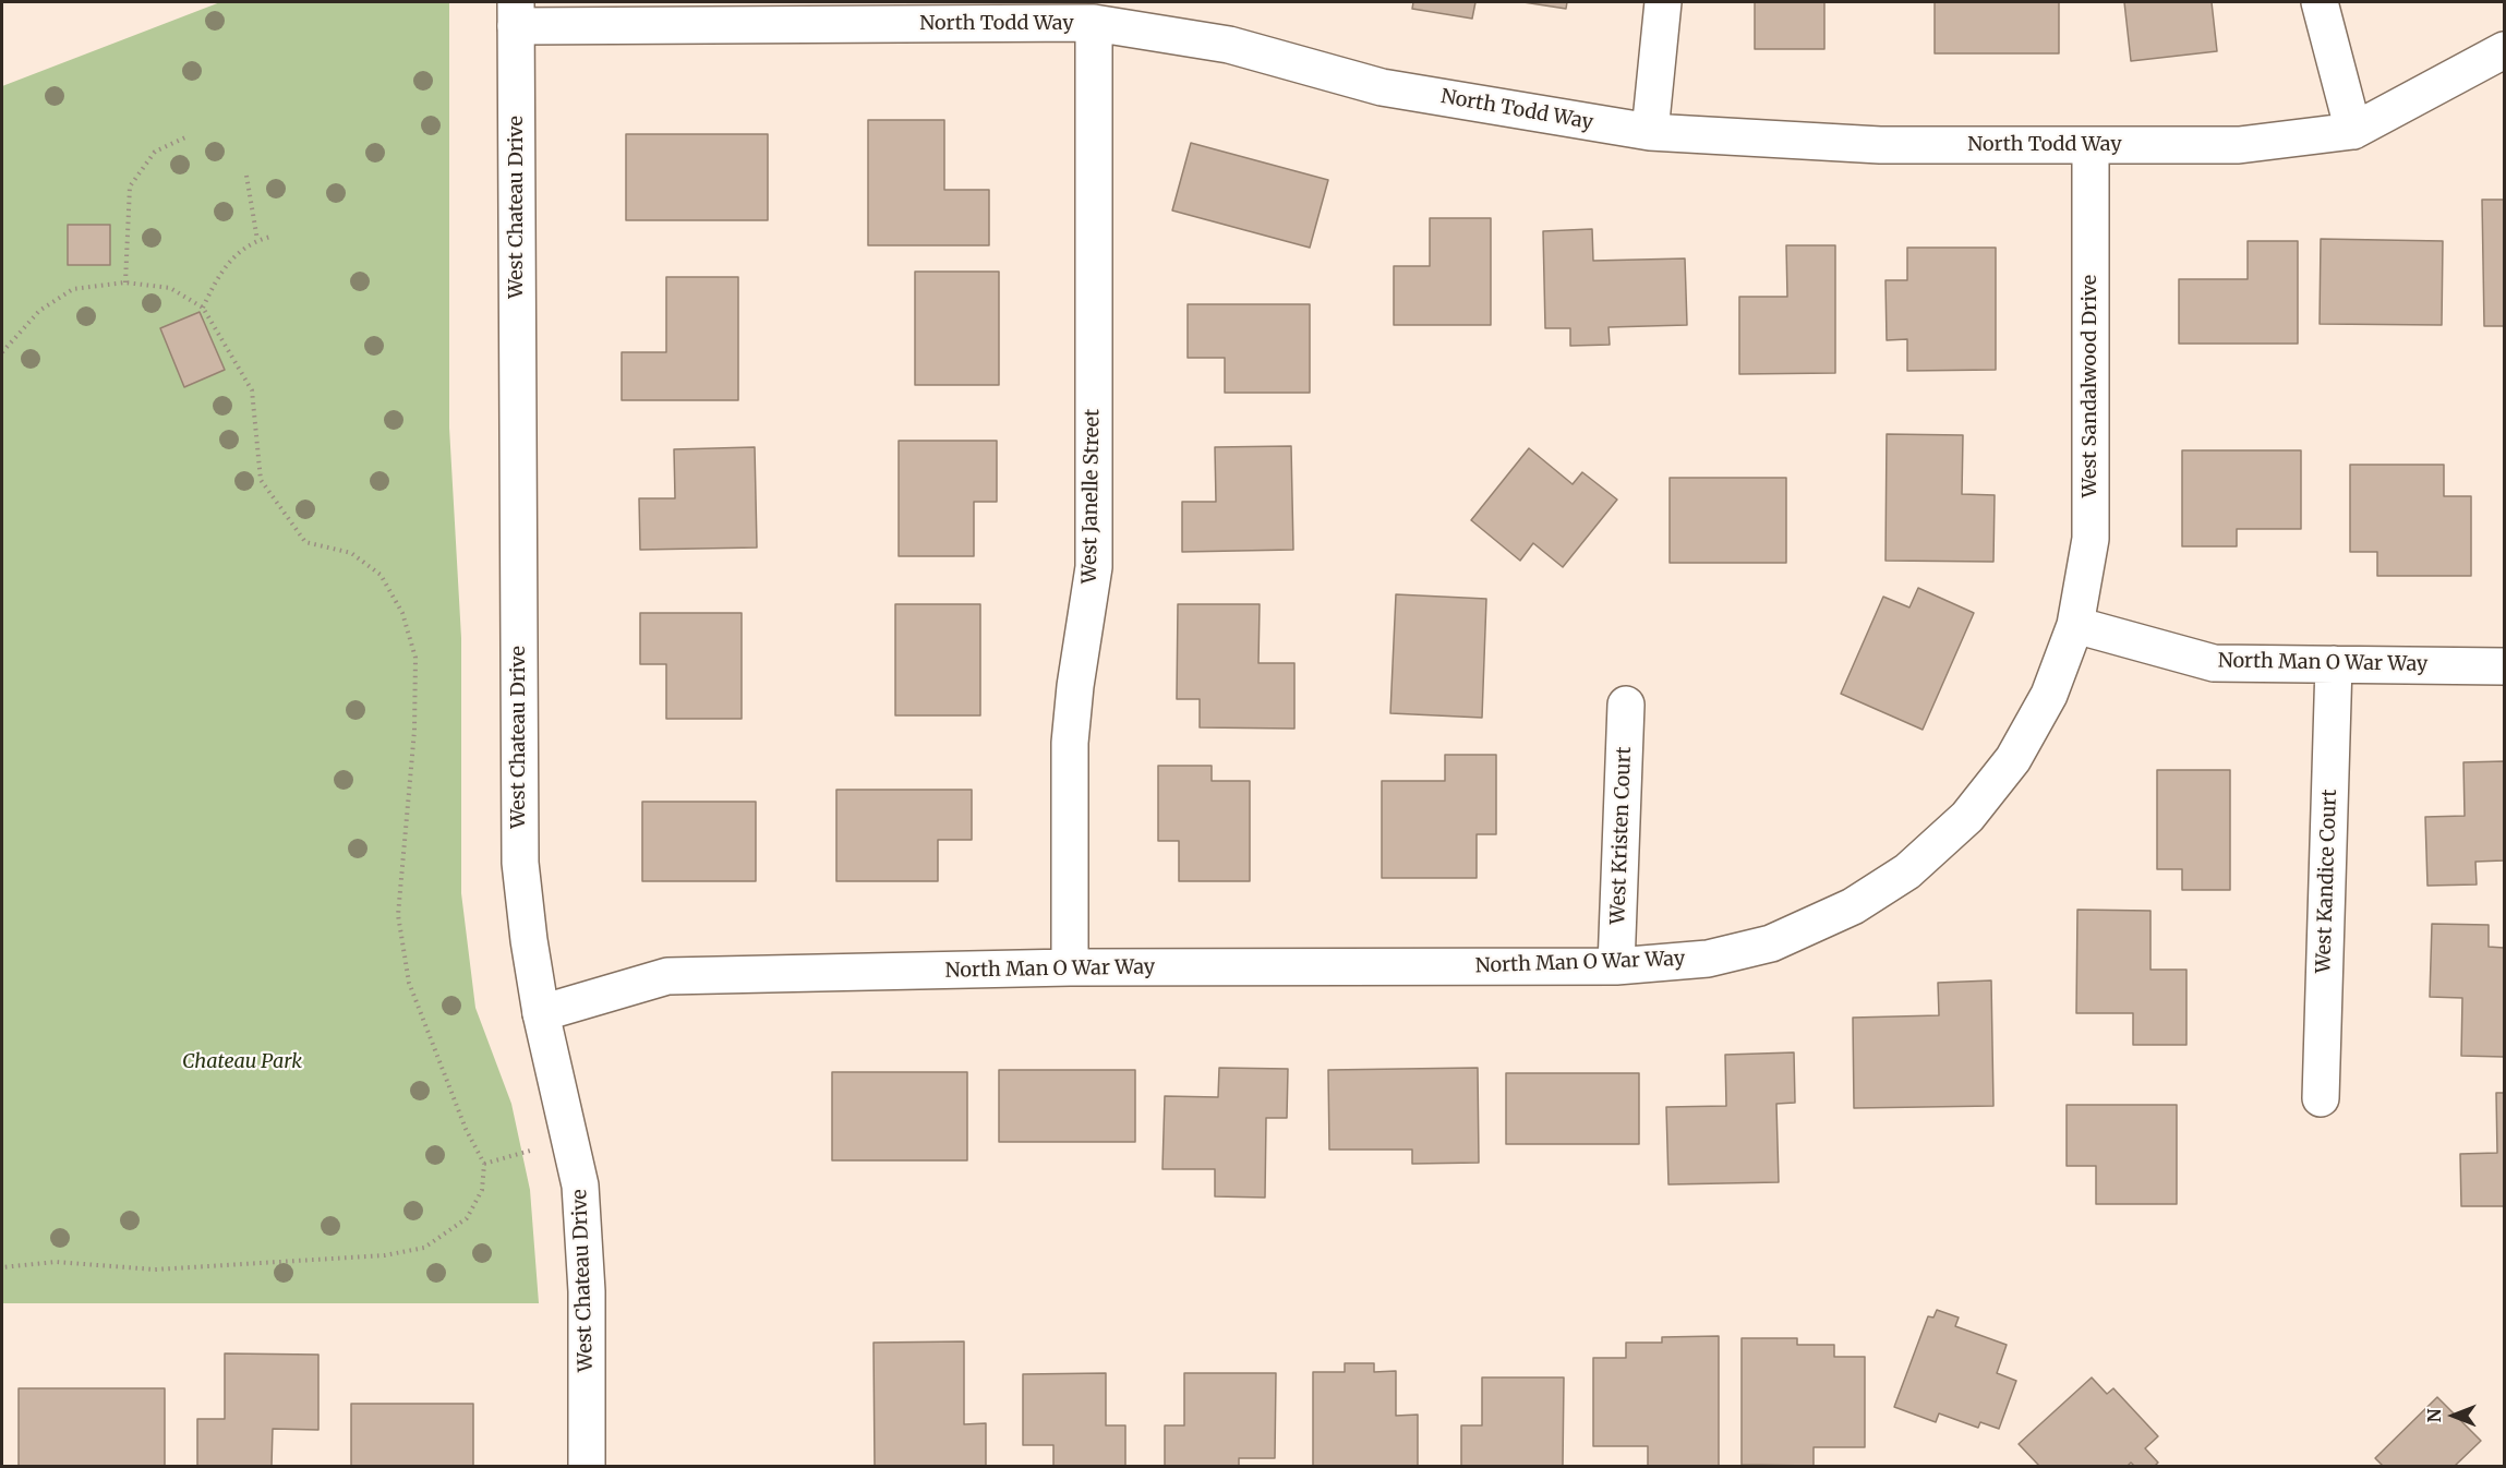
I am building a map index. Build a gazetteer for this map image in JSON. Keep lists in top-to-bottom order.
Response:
{
  "streets": {
    "street": [
      "North Todd Way",
      "West Chateau Drive",
      "West Sandalwood Drive",
      "West Janelle Street",
      "North Man O War Way",
      "West Kristen Court",
      "West Kandice Court"
    ]
  },
  "crossings": [
    ["North Todd Way", "West Chateau Drive"],
    ["North Todd Way", "West Sandalwood Drive"],
    ["North Todd Way", "West Janelle Street"],
    ["West Chateau Drive", "North Man O War Way"],
    ["West Sandalwood Drive", "North Man O War Way"],
    ["West Janelle Street", "North Man O War Way"],
    ["North Man O War Way", "West Kristen Court"],
    ["North Man O War Way", "West Kandice Court"]
  ],
  "parks": ["Chateau Park"],
  "north": "left"
}
